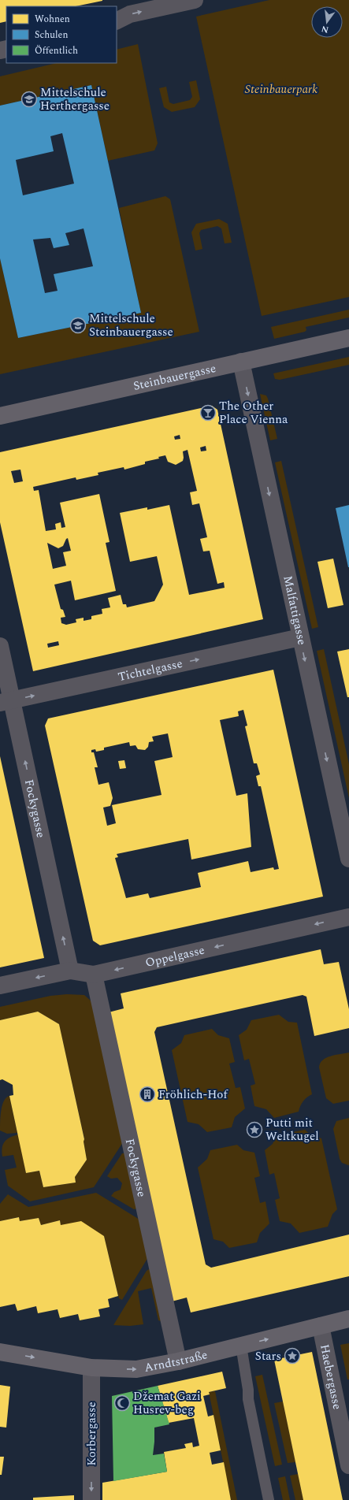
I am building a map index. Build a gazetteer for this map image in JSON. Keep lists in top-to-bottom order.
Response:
{
  "streets": {
    "street": [
      "Steinbauergasse",
      "Malfattigasse",
      "Tichtelgasse",
      "Fockygasse",
      "Oppelgasse",
      "Arndtstraße",
      "Haebergasse",
      "Korbergasse"
    ]
  },
  "crossings": [
    ["Steinbauergasse", "Malfattigasse"],
    ["Malfattigasse", "Tichtelgasse"],
    ["Tichtelgasse", "Fockygasse"],
    ["Fockygasse", "Oppelgasse"],
    ["Fockygasse", "Arndtstraße"],
    ["Arndtstraße", "Haebergasse"],
    ["Arndtstraße", "Korbergasse"]
  ],
  "one_way": [
    "Malfattigasse",
    "Tichtelgasse",
    "Fockygasse",
    "Oppelgasse",
    "Arndtstraße",
    "Korbergasse"
  ],
  "parks": ["Steinbauerpark"],
  "places": {
    "school or university": ["Mittelschule Herthergasse", "Mittelschule Steinbauergasse"],
    "bar": ["The Other Place Vienna"],
    "building": ["Fröhlich-Hof"],
    "place": ["Putti mit Weltkugel", "Stars"],
    "mosque": ["Džemat Gazi Husrev-beg"]
  },
  "legend": ["Wohnen", "Schulen", "Öffentlich"],
  "north": "bottom"
}
